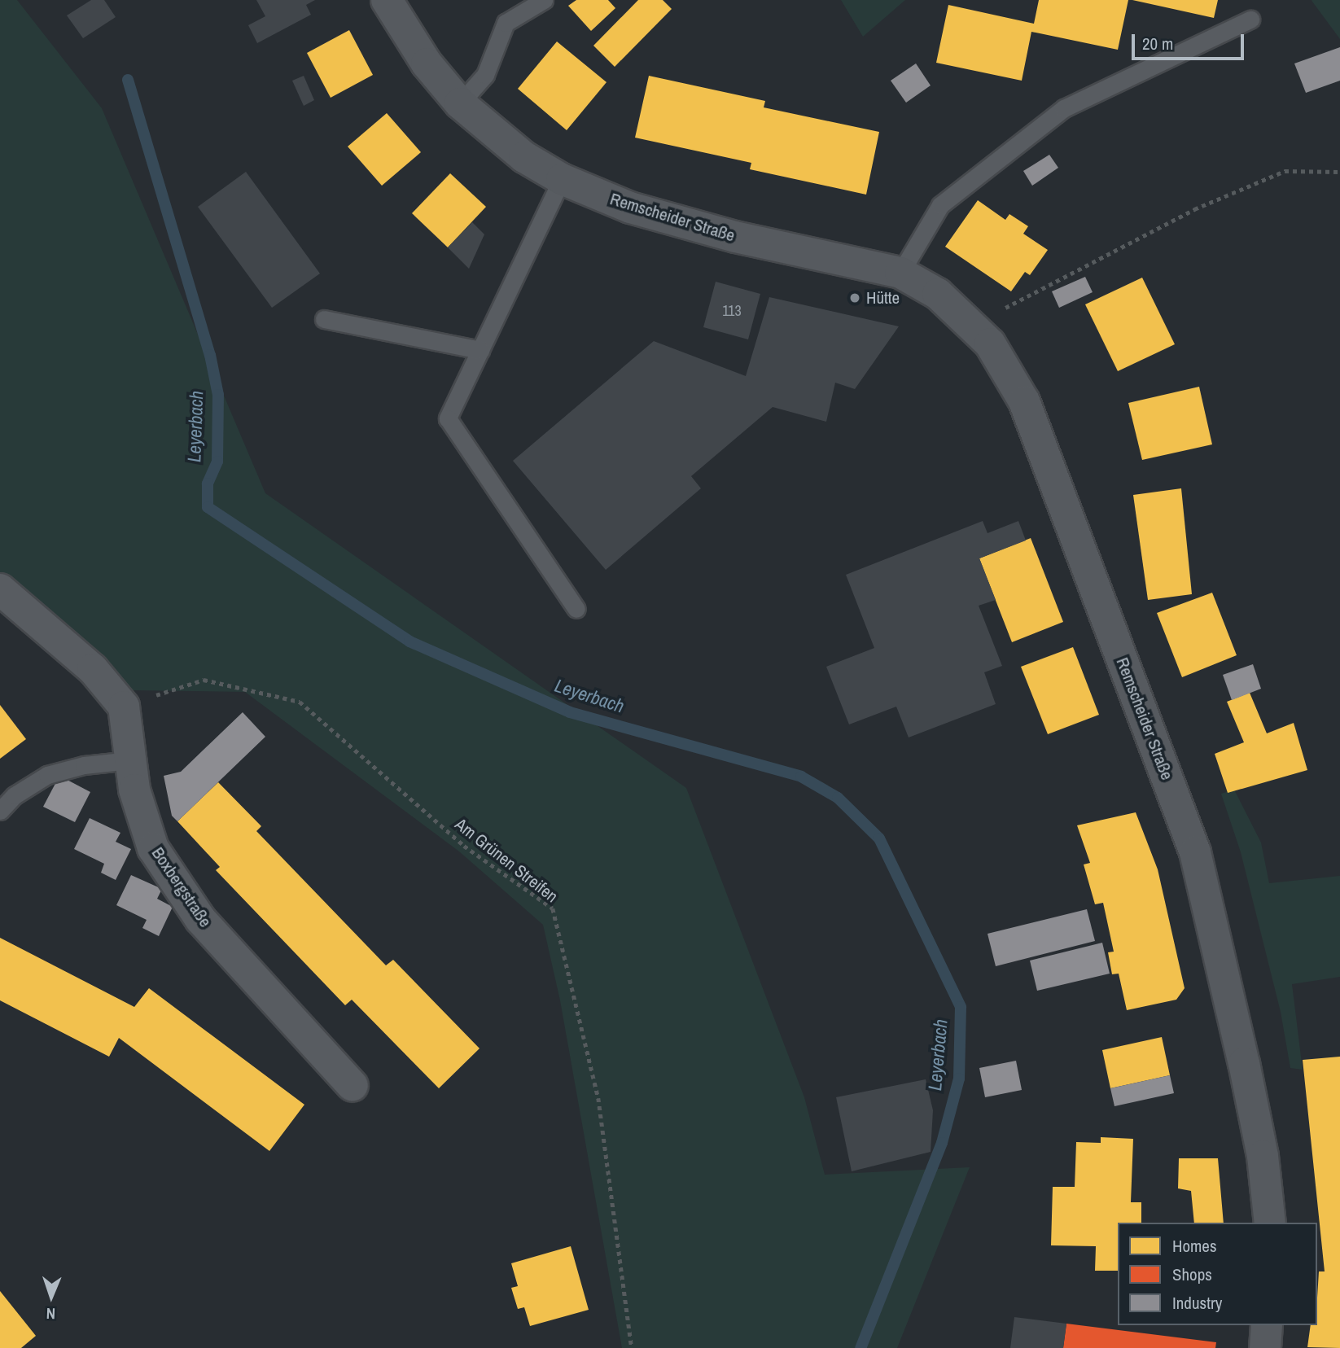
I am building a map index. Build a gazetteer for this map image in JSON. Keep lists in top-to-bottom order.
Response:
{
  "streets": {
    "main road": ["Remscheider Straße"],
    "street": ["Boxbergstraße"],
    "path": ["Am Grünen Streifen"]
  },
  "crossings": [
    ["Am Grünen Streifen", "Boxbergstraße"]
  ],
  "water": ["Leyerbach"],
  "places": ["Hütte"],
  "house_numbers": ["113"],
  "legend": ["Homes", "Shops", "Industry"],
  "scale_bar": "20 m",
  "north": "bottom"
}
